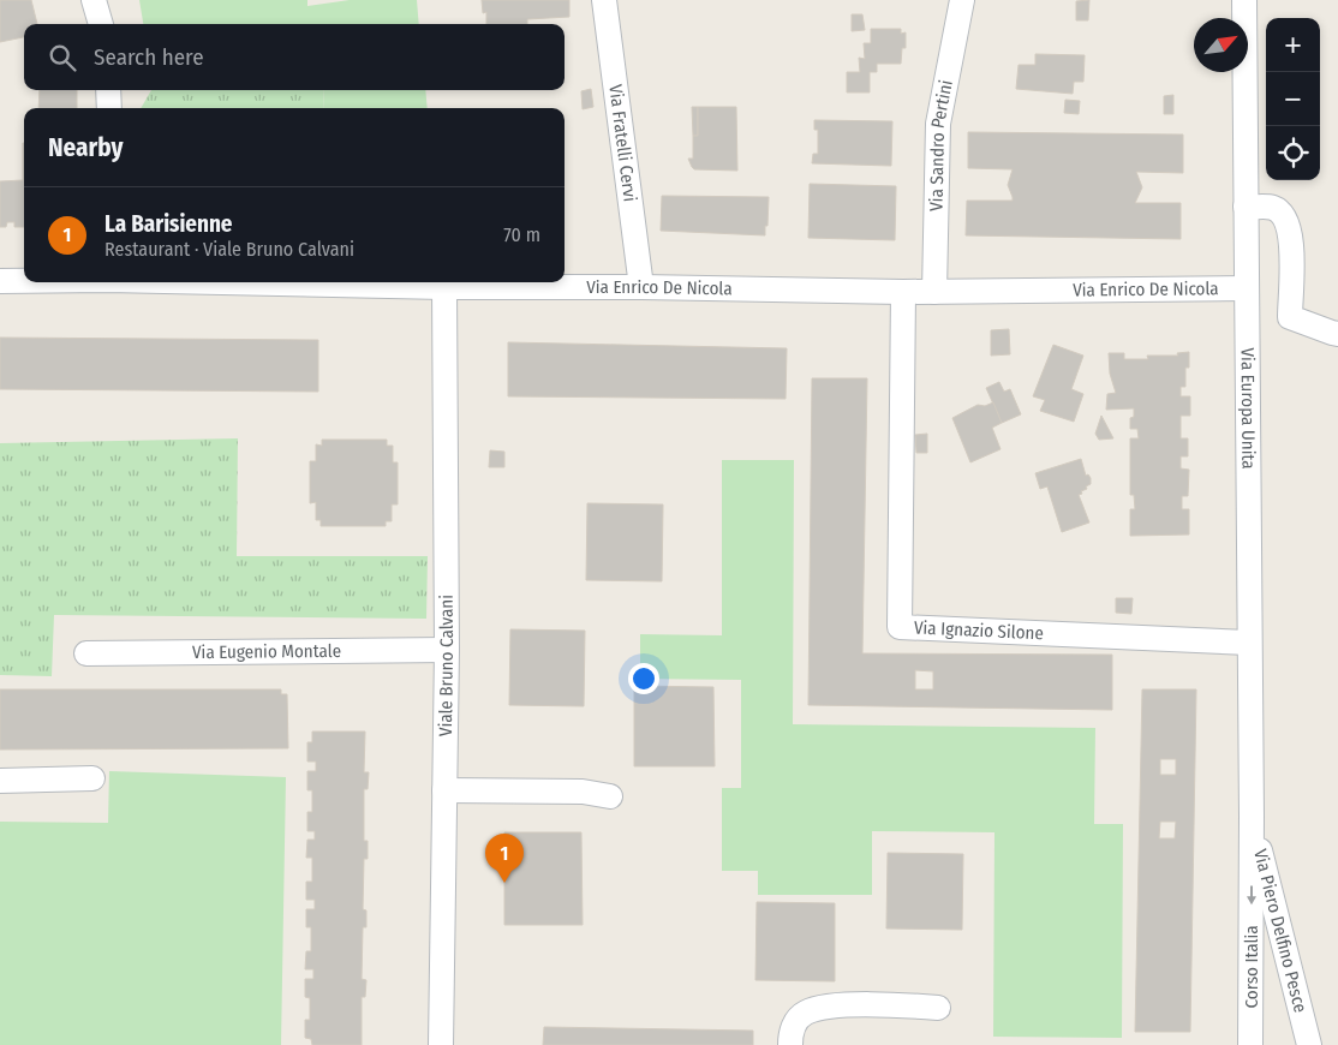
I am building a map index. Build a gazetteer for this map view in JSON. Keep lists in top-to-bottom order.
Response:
{
  "streets": {
    "street": [
      "Via Fratelli Cervi",
      "Via Sandro Pertini",
      "Via Enrico De Nicola",
      "Via Europa Unita",
      "Via Ignazio Silone",
      "Via Eugenio Montale",
      "Viale Bruno Calvani",
      "Via Piero Delfino Pesce",
      "Corso Italia"
    ]
  },
  "crossings": [
    ["Via Fratelli Cervi", "Via Enrico De Nicola"],
    ["Via Sandro Pertini", "Via Enrico De Nicola"],
    ["Via Enrico De Nicola", "Via Europa Unita"],
    ["Via Enrico De Nicola", "Via Ignazio Silone"],
    ["Via Enrico De Nicola", "Viale Bruno Calvani"],
    ["Via Europa Unita", "Via Ignazio Silone"],
    ["Via Europa Unita", "Via Piero Delfino Pesce"],
    ["Via Europa Unita", "Corso Italia"],
    ["Via Eugenio Montale", "Viale Bruno Calvani"],
    ["Via Piero Delfino Pesce", "Corso Italia"]
  ],
  "one_way": ["Corso Italia"],
  "north": "top right",
  "page": {
    "map_buttons": ["+", "−"],
    "search": "Search here",
    "heading": "Nearby",
    "list": [
      {
        "mark": "1",
        "name": "La Barisienne",
        "note": "Restaurant · Viale Bruno Calvani",
        "value": "70 m"
      }
    ],
    "pins": "1"
  }
}
